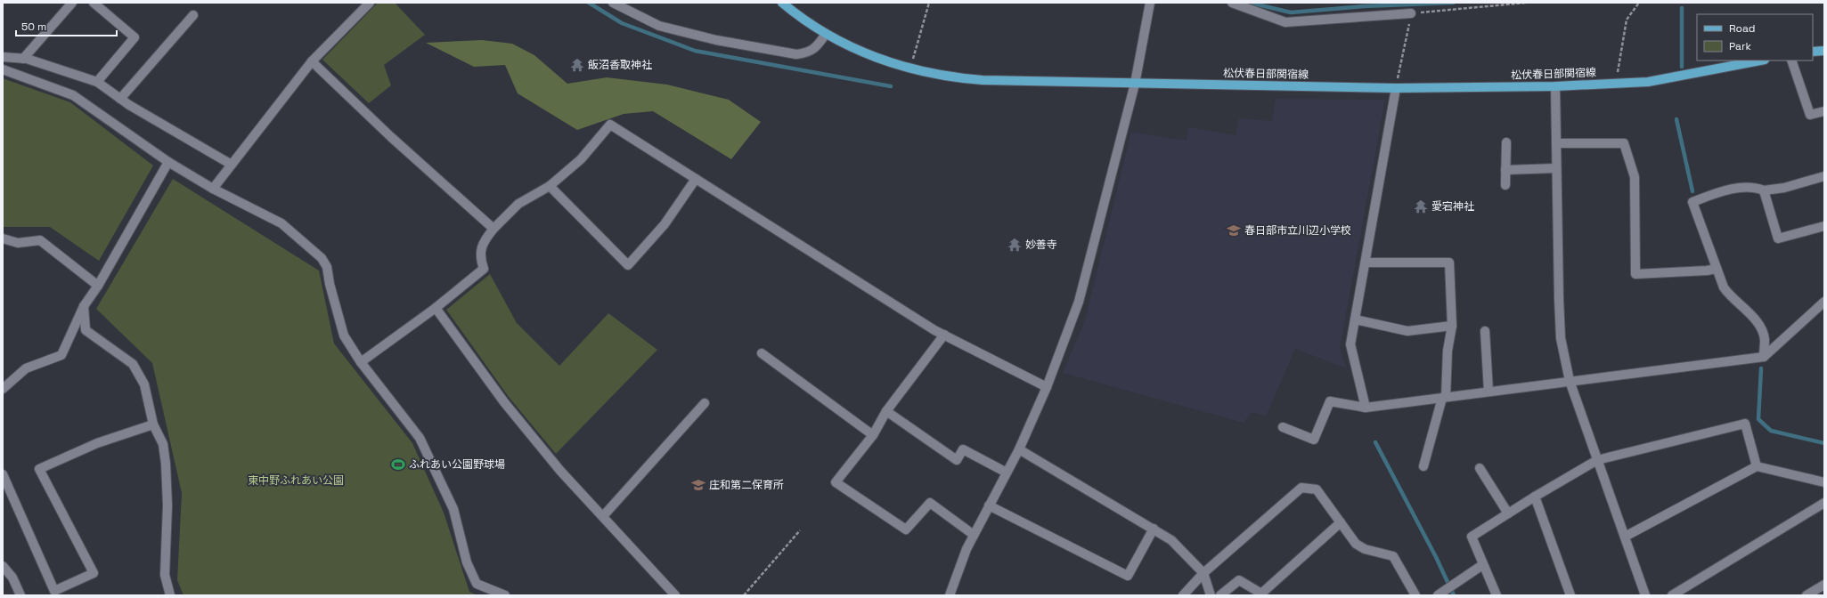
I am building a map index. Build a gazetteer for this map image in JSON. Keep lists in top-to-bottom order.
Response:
{
  "streets": {
    "main road": ["松伏春日部関宿線"]
  },
  "parks": ["東中野ふれあい公園"],
  "places": {
    "temple": ["飯沼香取神社", "愛宕神社", "妙善寺"],
    "school or university": ["春日部市立川辺小学校", "庄和第二保育所"],
    "sports": ["ふれあい公園野球場"]
  },
  "legend": ["Road", "Park"],
  "scale_bar": "50 m"
}
